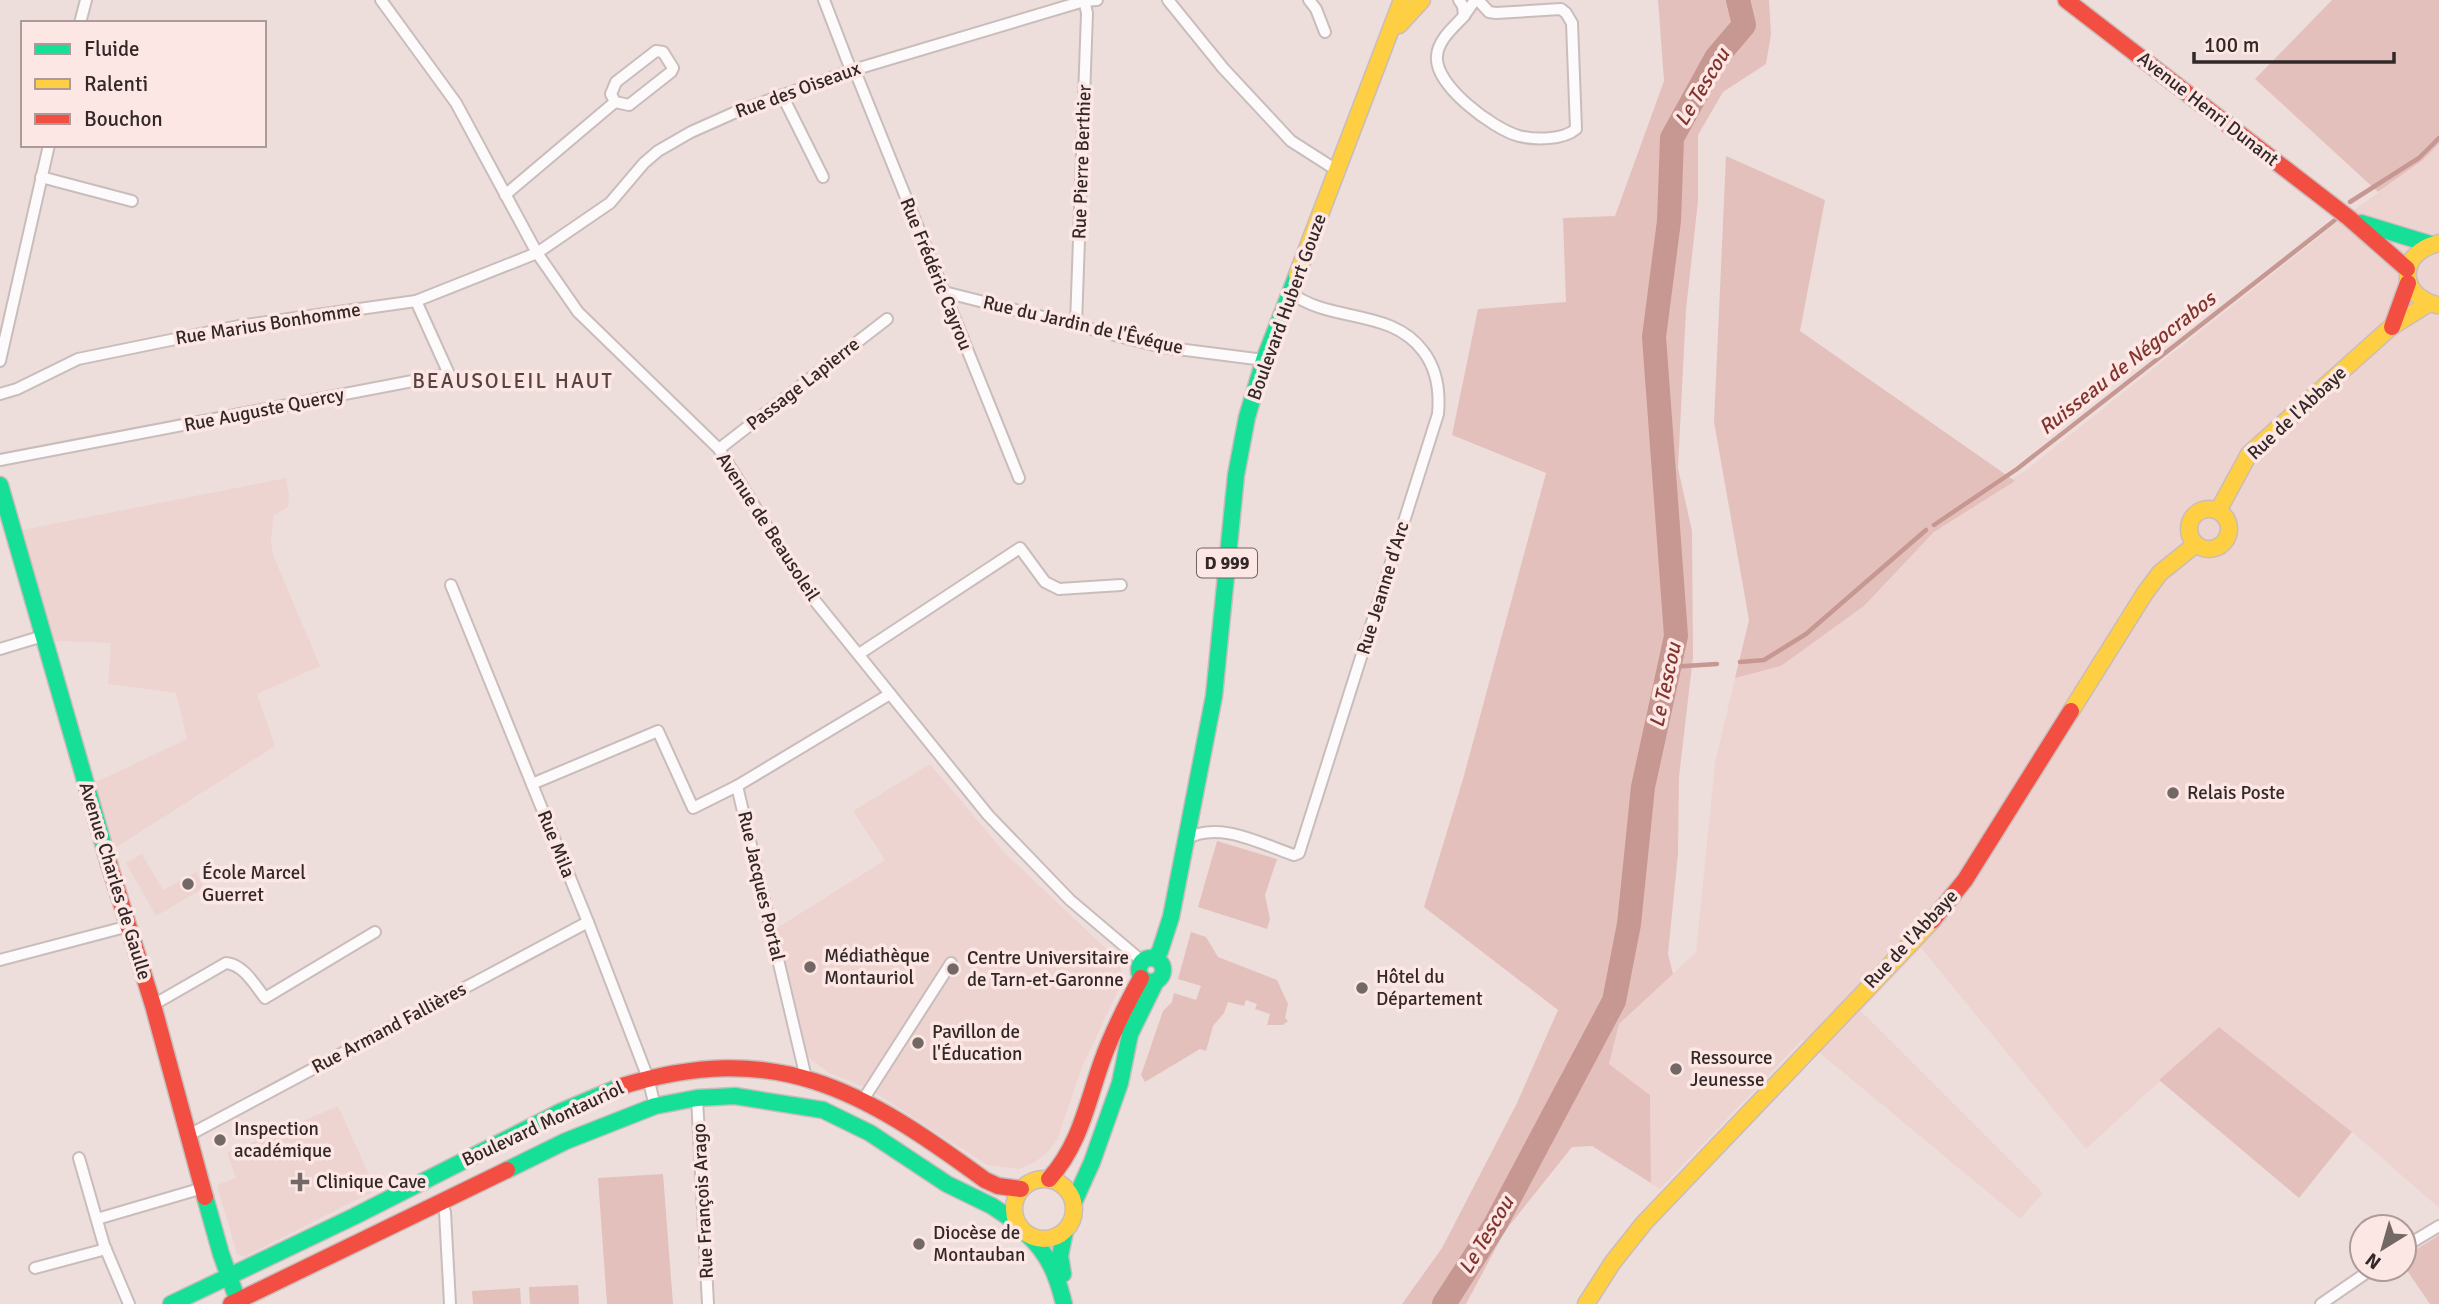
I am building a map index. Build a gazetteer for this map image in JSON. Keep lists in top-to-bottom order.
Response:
{
  "streets": {
    "main road": [
      "Avenue Henri Dunant",
      "Boulevard Hubert Gouze",
      "Rue de l'Abbaye",
      "D 999",
      "Avenue Charles de Gaulle",
      "Boulevard Montauriol"
    ],
    "street": [
      "Rue des Oiseaux",
      "Rue Pierre Berthier",
      "Rue Frédéric Cayrou",
      "Rue Marius Bonhomme",
      "Rue du Jardin de l'Êvéque",
      "Passage Lapierre",
      "Rue Auguste Quercy",
      "Avenue de Beausoleil",
      "Rue Jeanne d'Arc",
      "Rue Mila",
      "Rue Jacques Portal",
      "Rue Armand Fallières",
      "Rue François Arago"
    ]
  },
  "crossings": [
    ["Rue des Oiseaux", "Rue Pierre Berthier"],
    ["Rue des Oiseaux", "Rue Frédéric Cayrou"],
    ["Rue des Oiseaux", "Rue Marius Bonhomme"],
    ["Rue des Oiseaux", "Avenue de Beausoleil"],
    ["Avenue Henri Dunant", "Rue de l'Abbaye"],
    ["Rue Pierre Berthier", "Rue du Jardin de l'Êvéque"],
    ["Rue Frédéric Cayrou", "Rue du Jardin de l'Êvéque"],
    ["Boulevard Hubert Gouze", "Rue du Jardin de l'Êvéque"],
    ["Boulevard Hubert Gouze", "Avenue de Beausoleil"],
    ["Boulevard Hubert Gouze", "Rue Jeanne d'Arc"],
    ["Boulevard Hubert Gouze", "Boulevard Montauriol"],
    ["Rue Marius Bonhomme", "Rue Auguste Quercy"],
    ["Rue Marius Bonhomme", "Avenue de Beausoleil"],
    ["Passage Lapierre", "Avenue de Beausoleil"],
    ["Avenue de Beausoleil", "Rue Jacques Portal"],
    ["Rue Mila", "Rue Armand Fallières"],
    ["Rue Mila", "Boulevard Montauriol"],
    ["Avenue Charles de Gaulle", "Rue Armand Fallières"],
    ["Avenue Charles de Gaulle", "Boulevard Montauriol"],
    ["Rue Jacques Portal", "Boulevard Montauriol"],
    ["Boulevard Montauriol", "Rue François Arago"]
  ],
  "districts": ["BEAUSOLEIL HAUT"],
  "water": ["Le Tescou", "Ruisseau de Négocrabos"],
  "places": {
    "other": [
      "Relais Poste",
      "École Marcel Guerret",
      "Médiathèque Montauriol",
      "Centre Universitaire de Tarn-et-Garonne",
      "Hôtel du Département",
      "Pavillon de l'Éducation",
      "Ressource Jeunesse",
      "Inspection académique",
      "Diocèse de Montauban"
    ],
    "health": ["Clinique Cave"]
  },
  "legend": ["Fluide", "Ralenti", "Bouchon"],
  "scale_bar": "100 m",
  "north": "bottom left"
}
